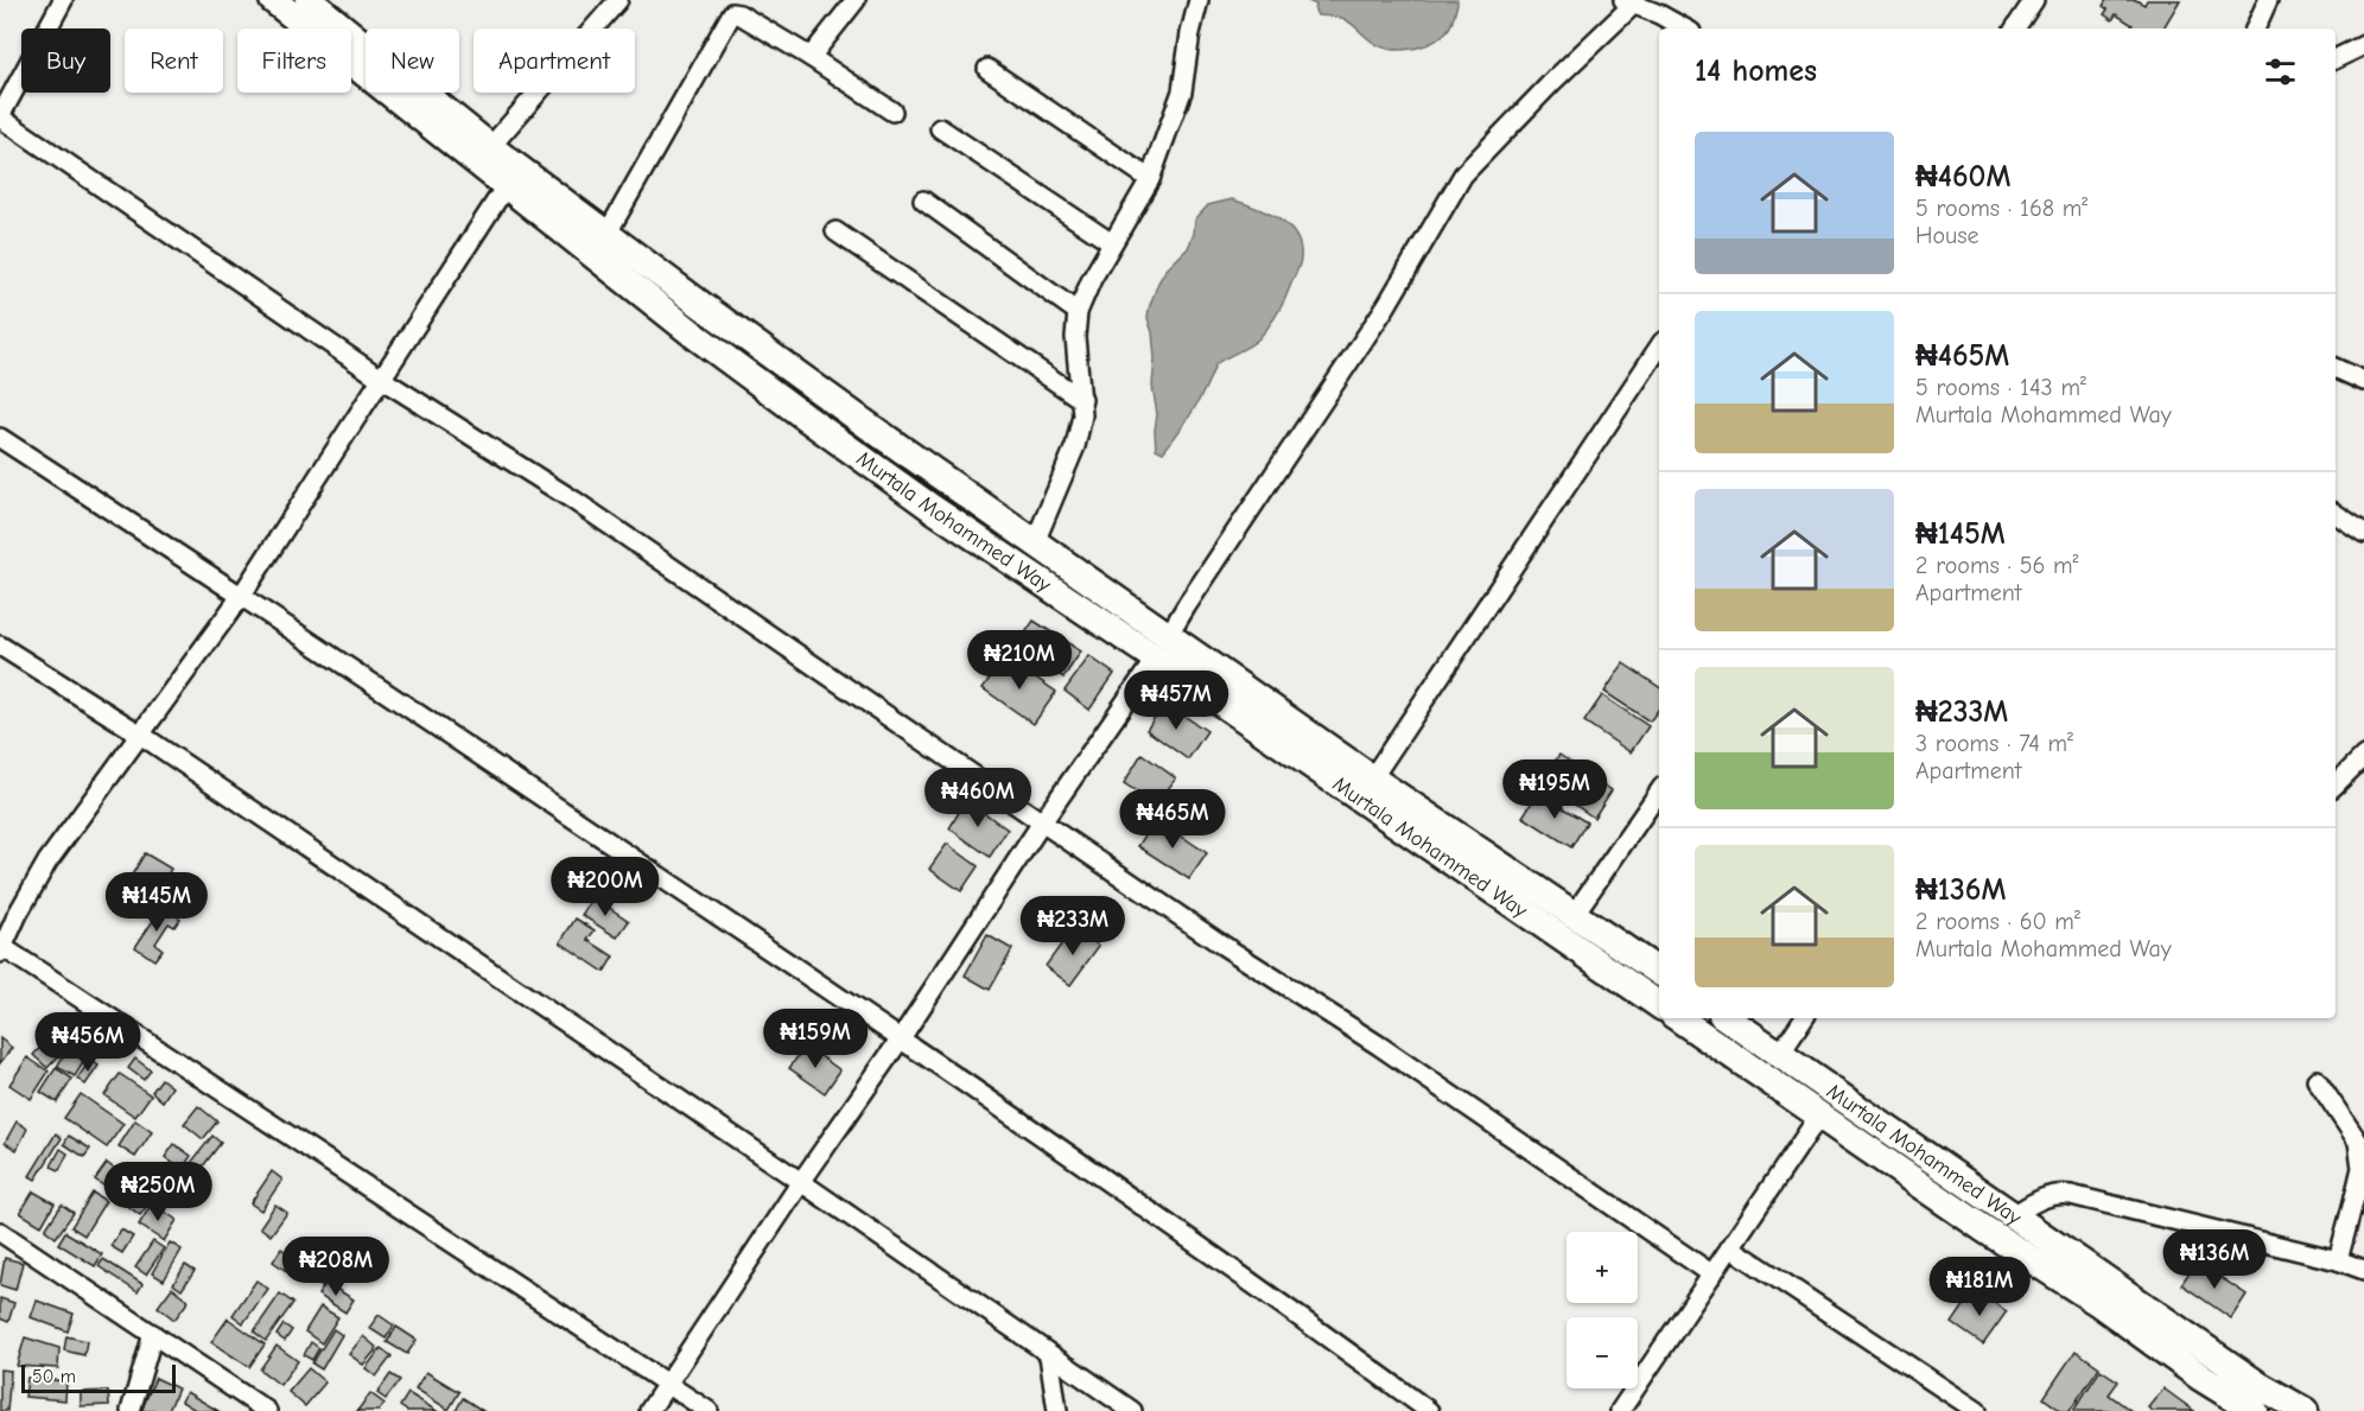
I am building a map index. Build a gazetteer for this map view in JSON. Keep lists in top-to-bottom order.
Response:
{
  "streets": {
    "main road": ["Murtala Mohammed Way"]
  },
  "scale_bar": "50 m",
  "page": {
    "chip": [
      "Buy",
      "Rent",
      "Filters",
      "New",
      "Apartment"
    ],
    "heading": "14 homes",
    "list": [
      {
        "name": "₦460M",
        "note": "5 rooms · 168 m² · House"
      },
      {
        "name": "₦465M",
        "note": "5 rooms · 143 m² · Murtala Mohammed Way"
      },
      {
        "name": "₦145M",
        "note": "2 rooms · 56 m² · Apartment"
      },
      {
        "name": "₦233M",
        "note": "3 rooms · 74 m² · Apartment"
      },
      {
        "name": "₦136M",
        "note": "2 rooms · 60 m² · Murtala Mohammed Way"
      }
    ],
    "price": [
      "₦210M",
      "₦457M",
      "₦195M",
      "₦460M",
      "₦465M",
      "₦200M",
      "₦145M",
      "₦233M",
      "₦159M",
      "₦456M",
      "₦250M",
      "₦136M",
      "₦208M",
      "₦181M"
    ],
    "map_buttons": ["+", "−"],
    "scale": "50 m"
  }
}
